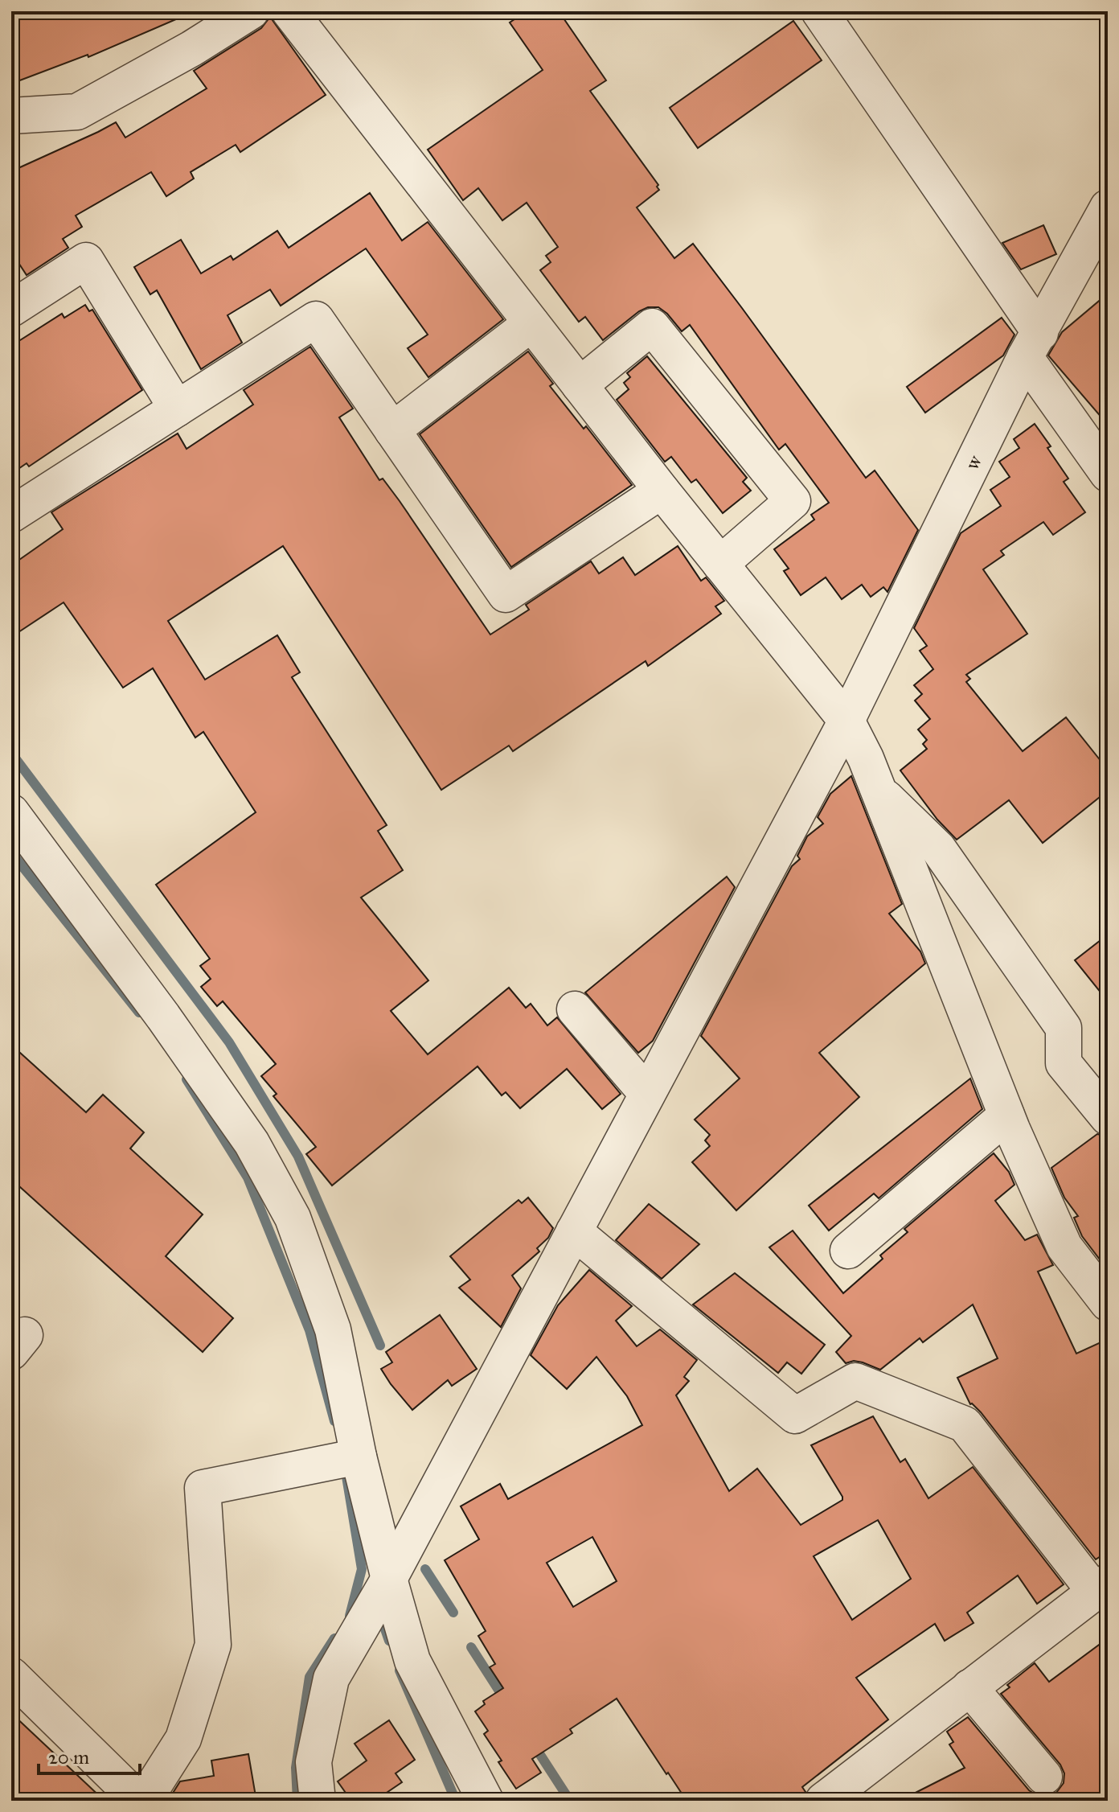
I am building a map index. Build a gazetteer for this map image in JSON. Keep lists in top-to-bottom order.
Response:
{
  "streets": {
    "street": ["w"]
  },
  "scale_bar": "20 m"
}
